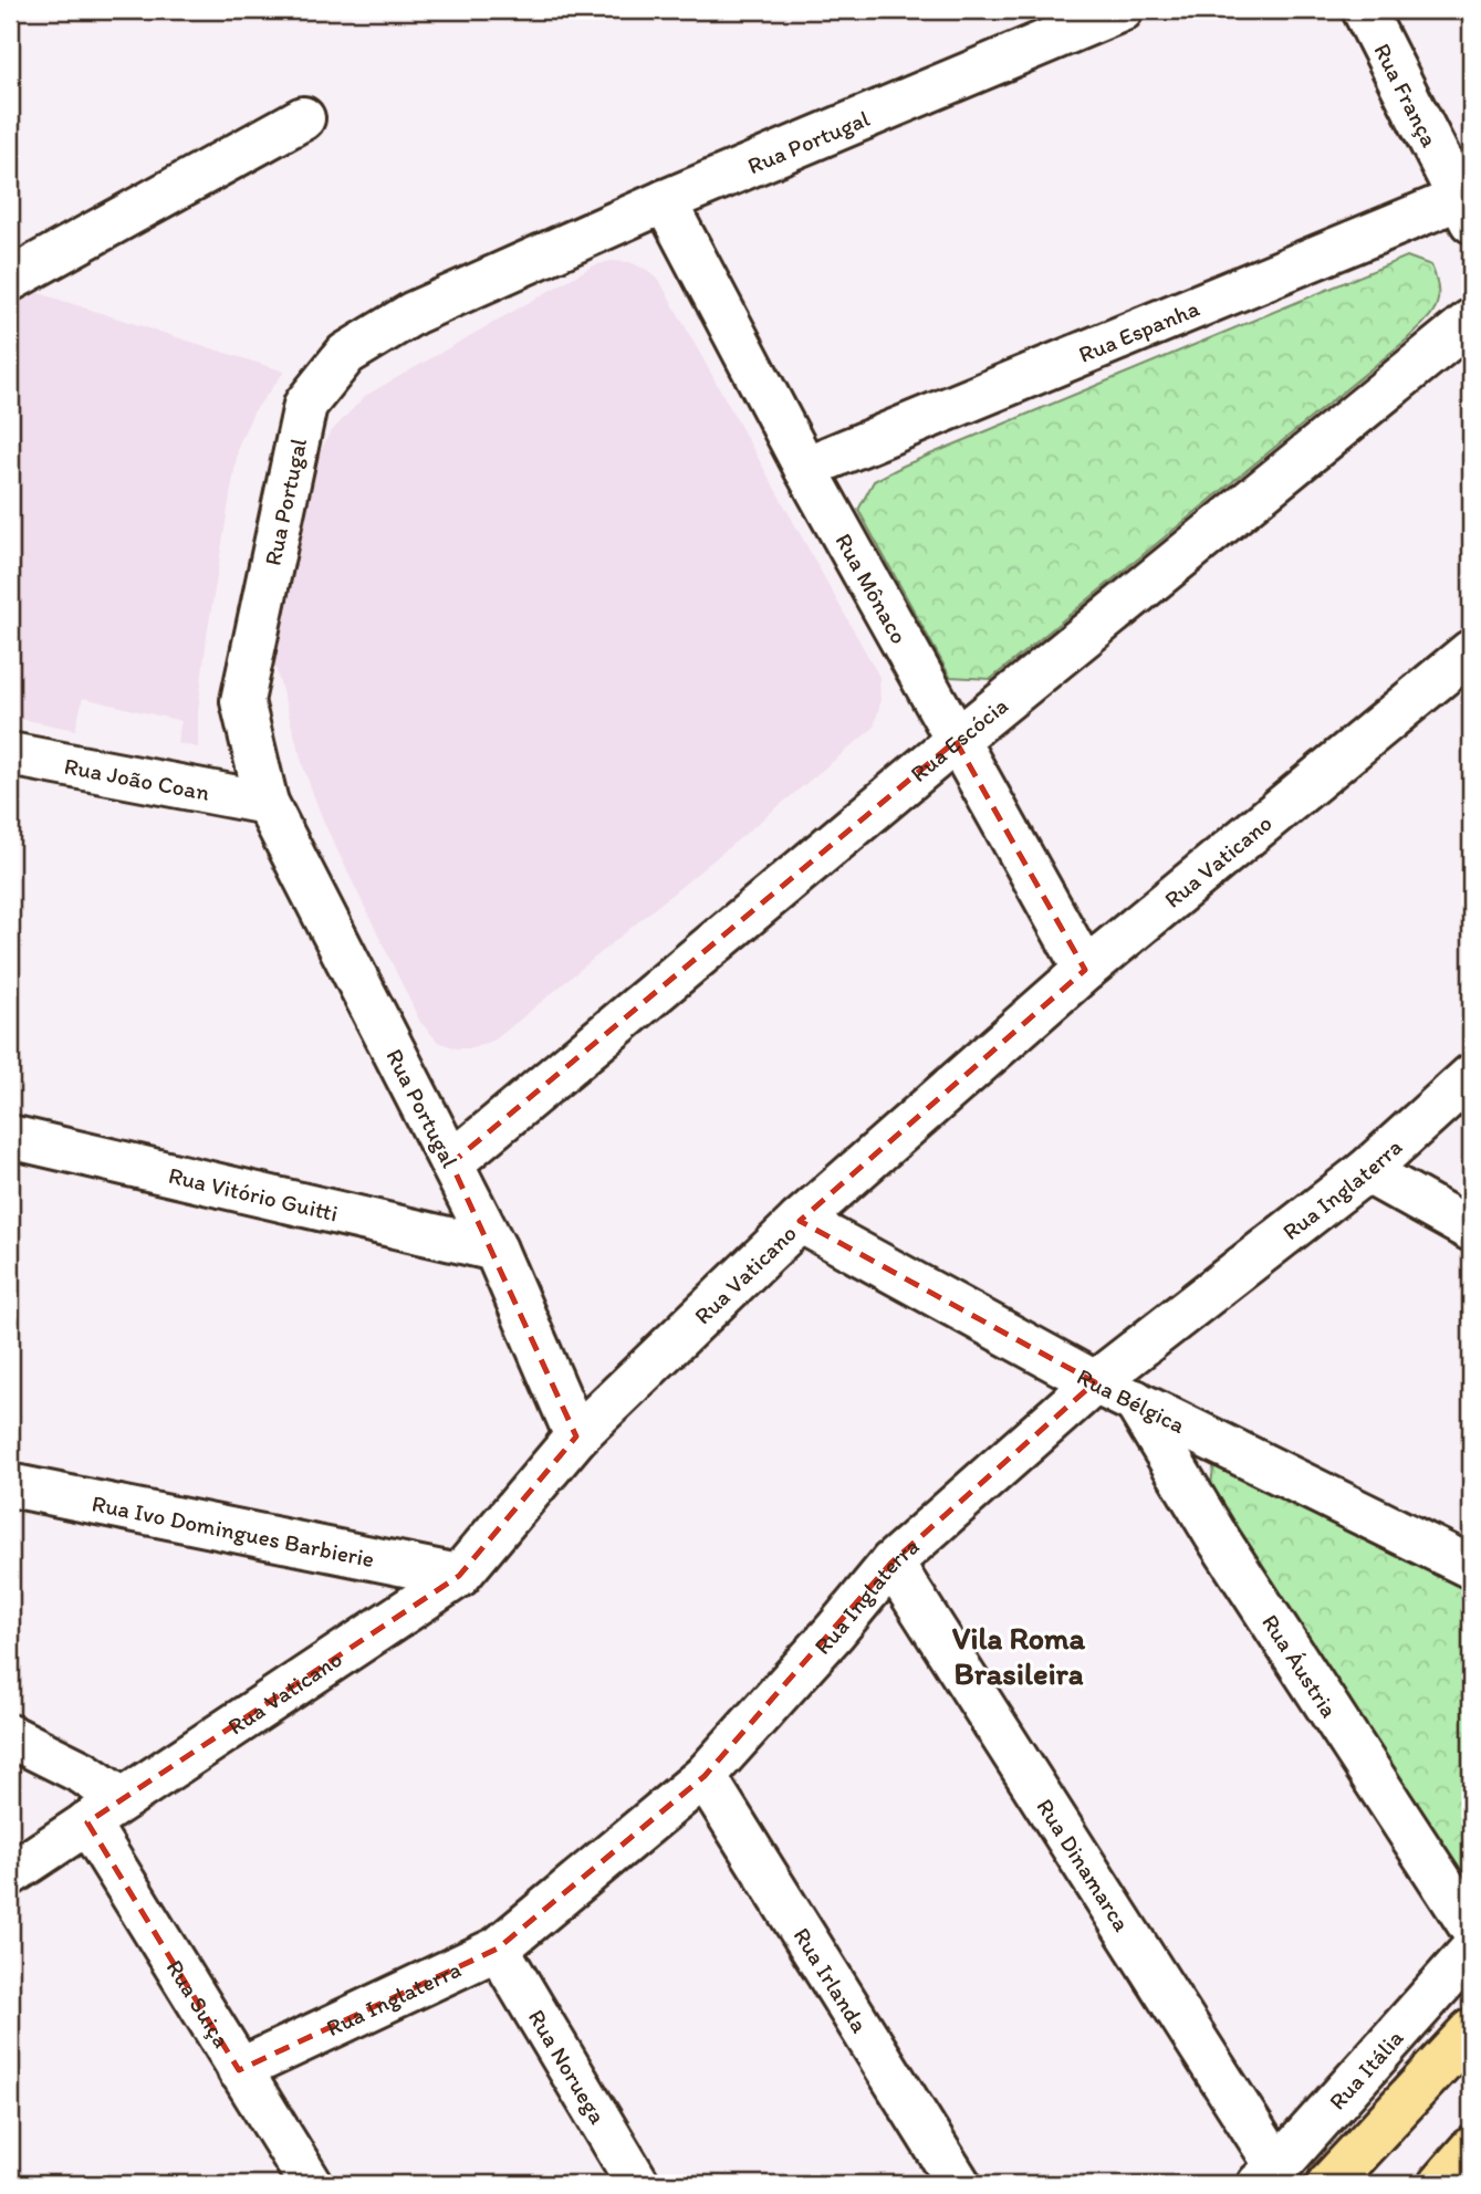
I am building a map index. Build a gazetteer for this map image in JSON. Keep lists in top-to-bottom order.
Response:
{
  "streets": {
    "street": [
      "Rua França",
      "Rua Portugal",
      "Rua Espanha",
      "Rua Mônaco",
      "Rua Escócia",
      "Rua João Coan",
      "Rua Vaticano",
      "Rua Inglaterra",
      "Rua Vitório Guitti",
      "Rua Bélgica",
      "Rua Ivo Domingues Barbierie",
      "Rua Áustria",
      "Rua Dinamarca",
      "Rua Irlanda",
      "Rua Suiça",
      "Rua Noruega",
      "Rua Itália"
    ]
  },
  "crossings": [
    ["Rua França", "Rua Espanha"],
    ["Rua Portugal", "Rua Mônaco"],
    ["Rua Portugal", "Rua Escócia"],
    ["Rua Portugal", "Rua João Coan"],
    ["Rua Portugal", "Rua Vaticano"],
    ["Rua Portugal", "Rua Vitório Guitti"],
    ["Rua Espanha", "Rua Mônaco"],
    ["Rua Mônaco", "Rua Escócia"],
    ["Rua Mônaco", "Rua Vaticano"],
    ["Rua Vaticano", "Rua Bélgica"],
    ["Rua Vaticano", "Rua Ivo Domingues Barbierie"],
    ["Rua Vaticano", "Rua Suiça"],
    ["Rua Inglaterra", "Rua Bélgica"],
    ["Rua Inglaterra", "Rua Dinamarca"],
    ["Rua Inglaterra", "Rua Irlanda"],
    ["Rua Inglaterra", "Rua Suiça"],
    ["Rua Inglaterra", "Rua Noruega"],
    ["Rua Bélgica", "Rua Áustria"],
    ["Rua Dinamarca", "Rua Itália"]
  ],
  "districts": ["Vila Roma Brasileira"]
}
